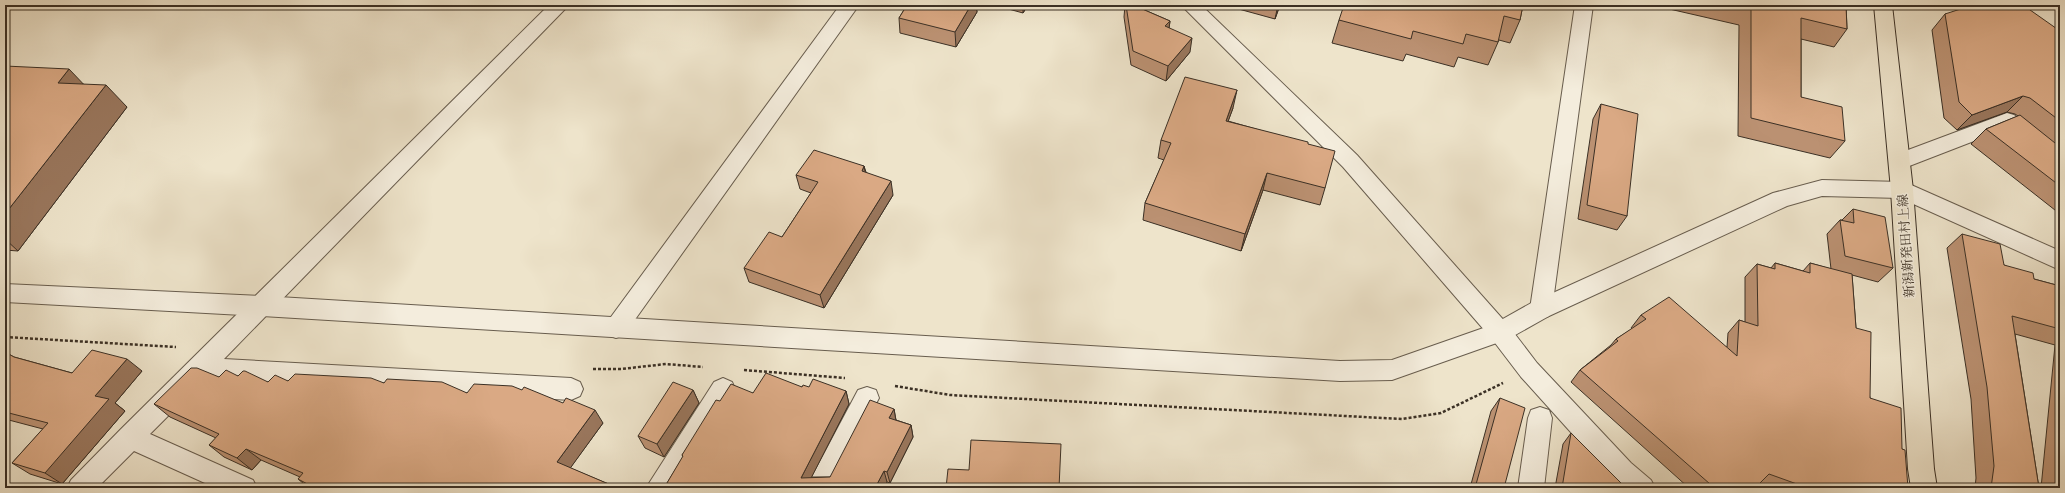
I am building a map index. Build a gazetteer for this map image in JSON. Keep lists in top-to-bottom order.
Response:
{
  "streets": {
    "main road": ["新潟新発田村上線"]
  }
}
